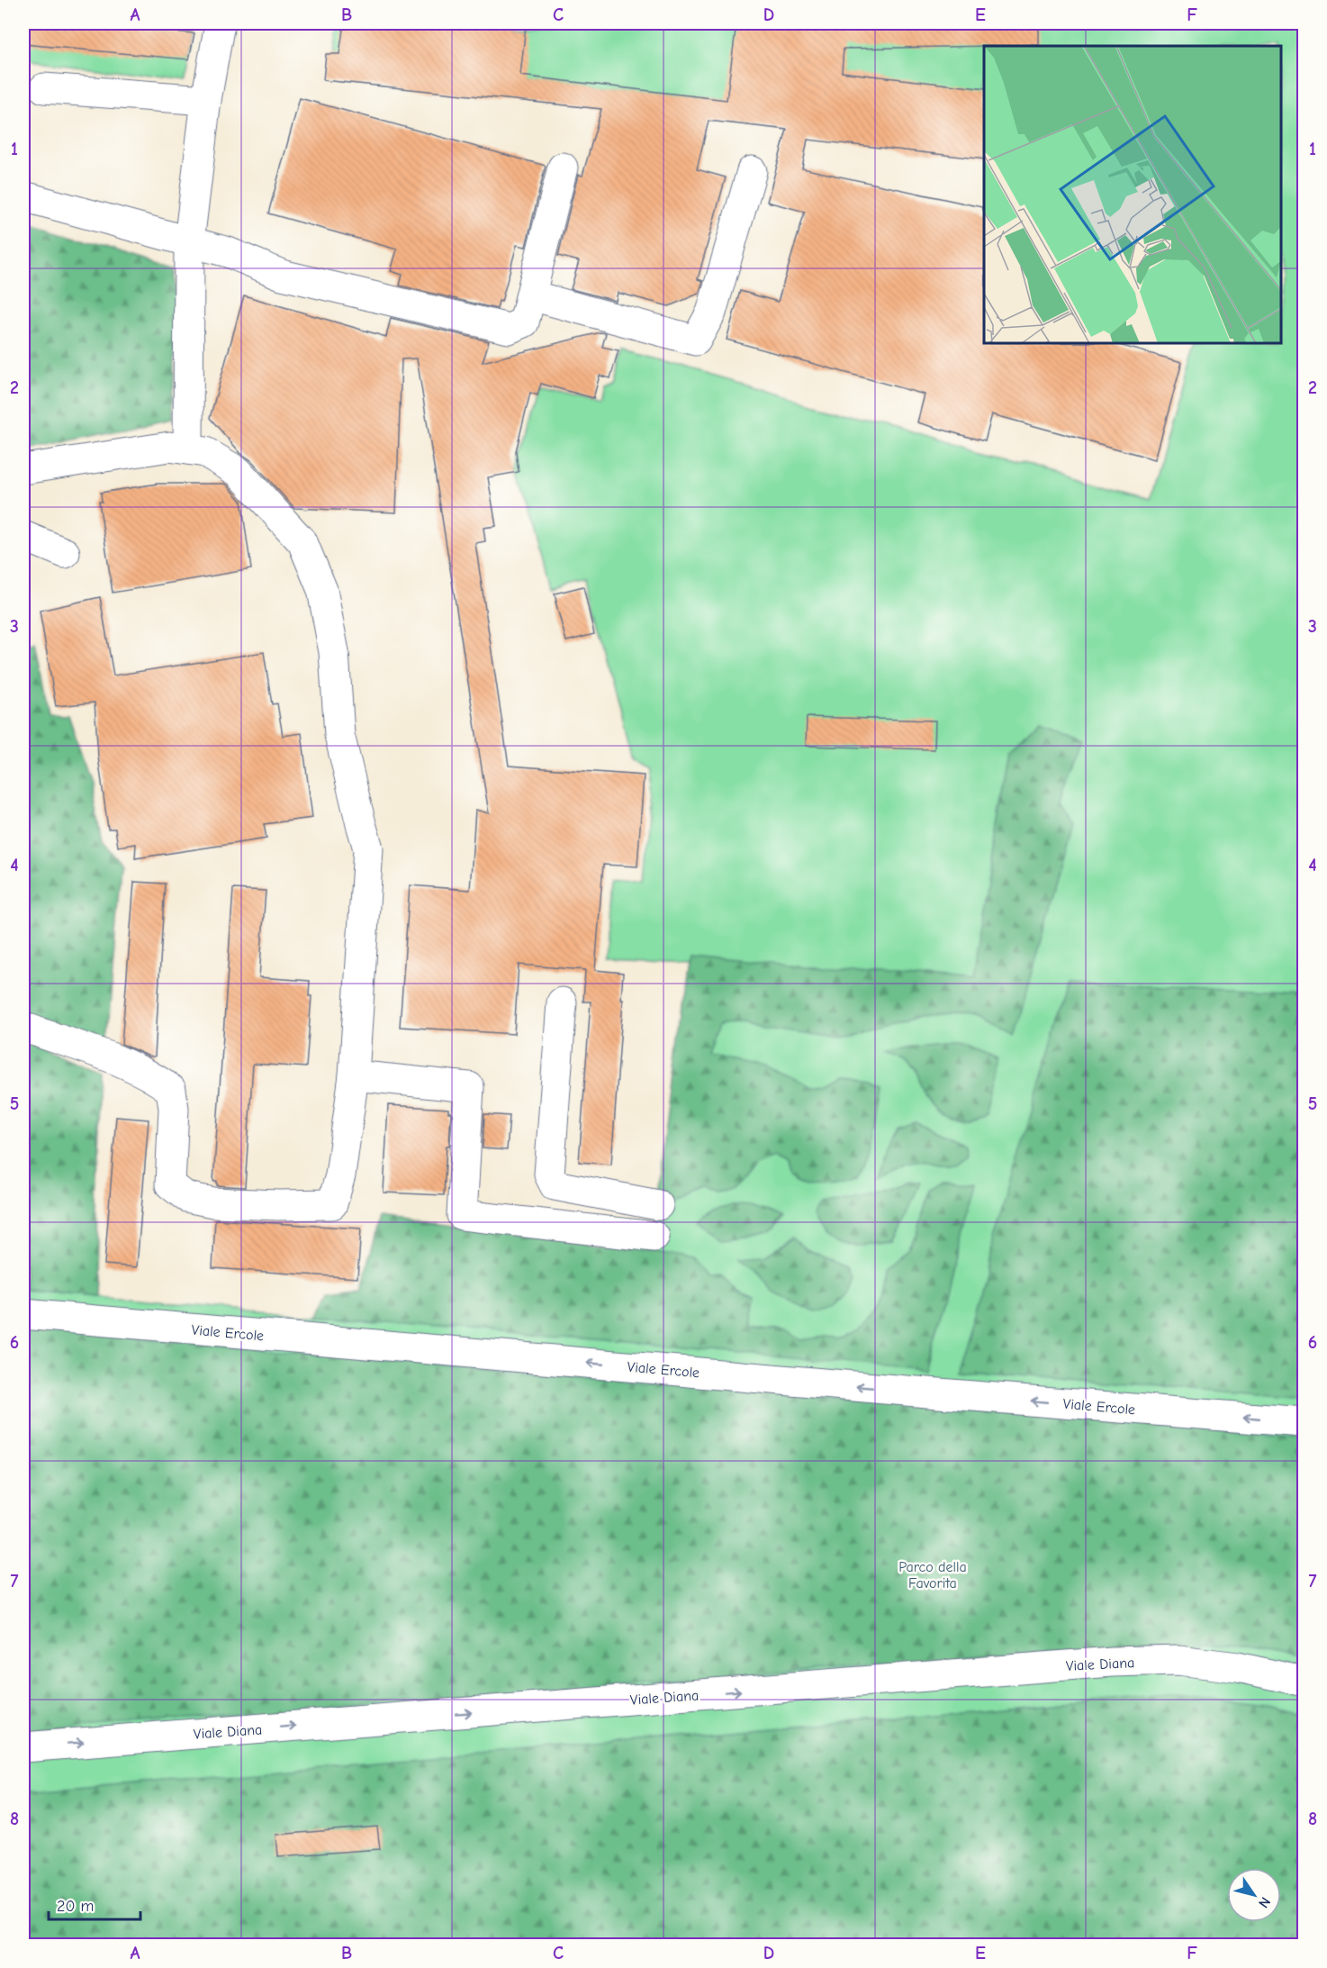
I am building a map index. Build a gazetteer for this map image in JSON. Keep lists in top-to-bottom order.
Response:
{
  "streets": {
    "street": ["Viale Ercole", "Viale Diana"]
  },
  "one_way": ["Viale Ercole", "Viale Diana"],
  "parks": ["Parco della Favorita"],
  "scale_bar": "20 m",
  "north": "bottom right",
  "grid": {
    "columns": [
      "A",
      "B",
      "C",
      "D",
      "E",
      "F"
    ],
    "rows": [
      "1",
      "2",
      "3",
      "4",
      "5",
      "6",
      "7",
      "8"
    ]
  }
}
